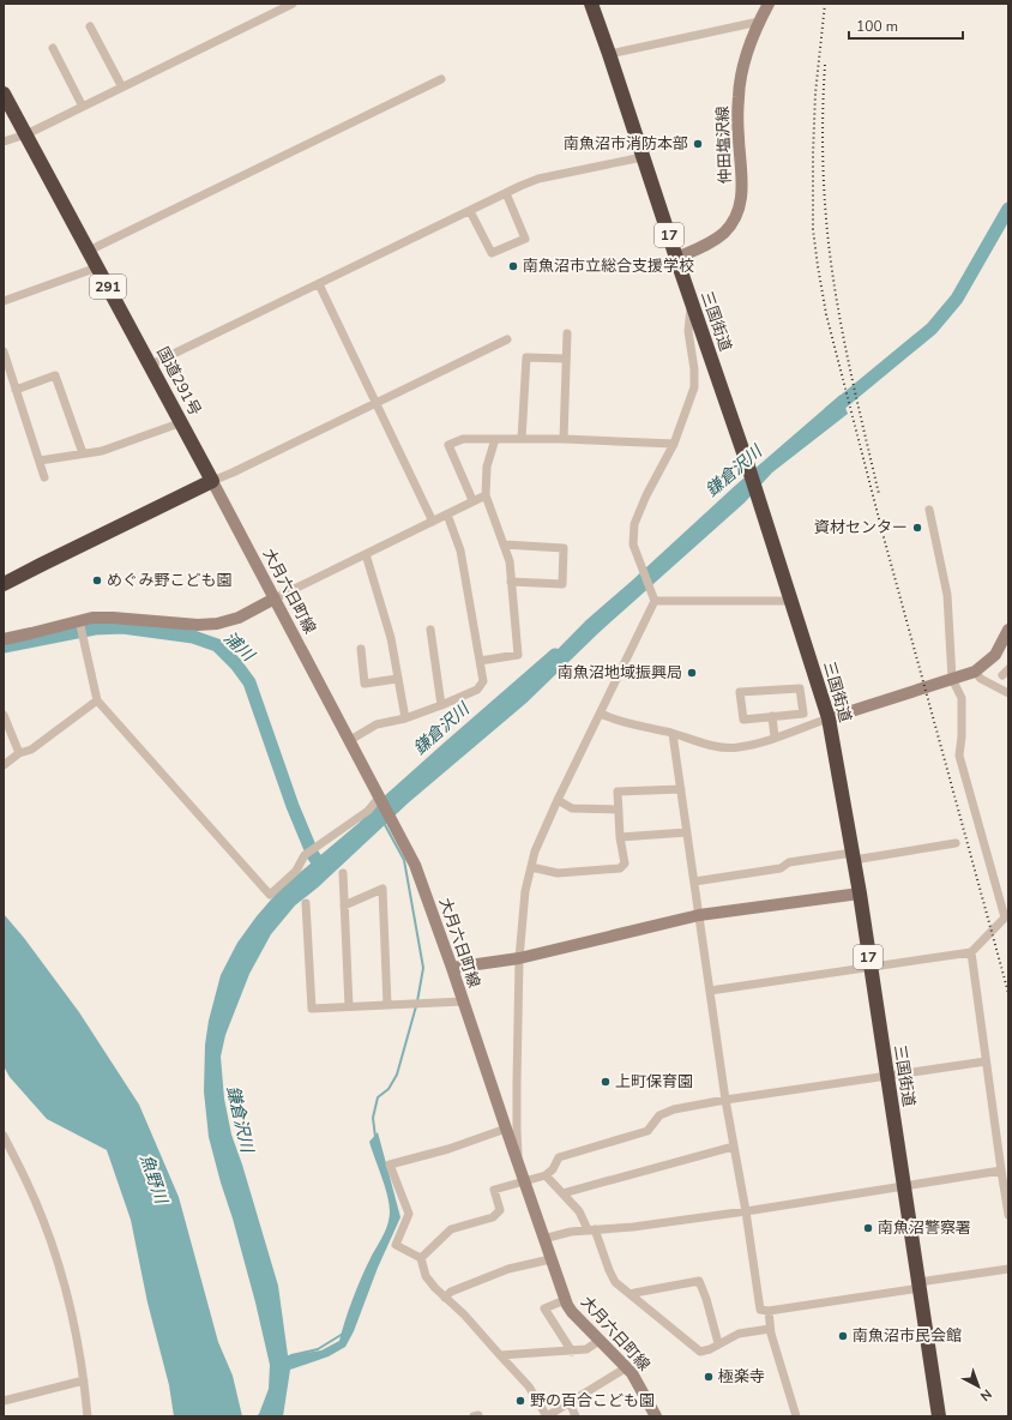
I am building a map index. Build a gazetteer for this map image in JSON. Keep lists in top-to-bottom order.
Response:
{
  "streets": {
    "highway": [
      "17",
      "291",
      "三国街道",
      "国道291号"
    ],
    "main road": ["仲田塩沢線", "大月六日町線"]
  },
  "crossings": [
    ["仲田塩沢線", "三国街道"],
    ["国道291号", "大月六日町線"]
  ],
  "water": ["鎌倉沢川", "浦川", "魚野川"],
  "places": [
    "南魚沼市消防本部",
    "南魚沼市立総合支援学校",
    "資材センター",
    "めぐみ野こども園",
    "南魚沼地域振興局",
    "上町保育園",
    "南魚沼警察署",
    "南魚沼市民会館",
    "極楽寺",
    "野の百合こども園"
  ],
  "scale_bar": "100 m",
  "north": "bottom right"
}
